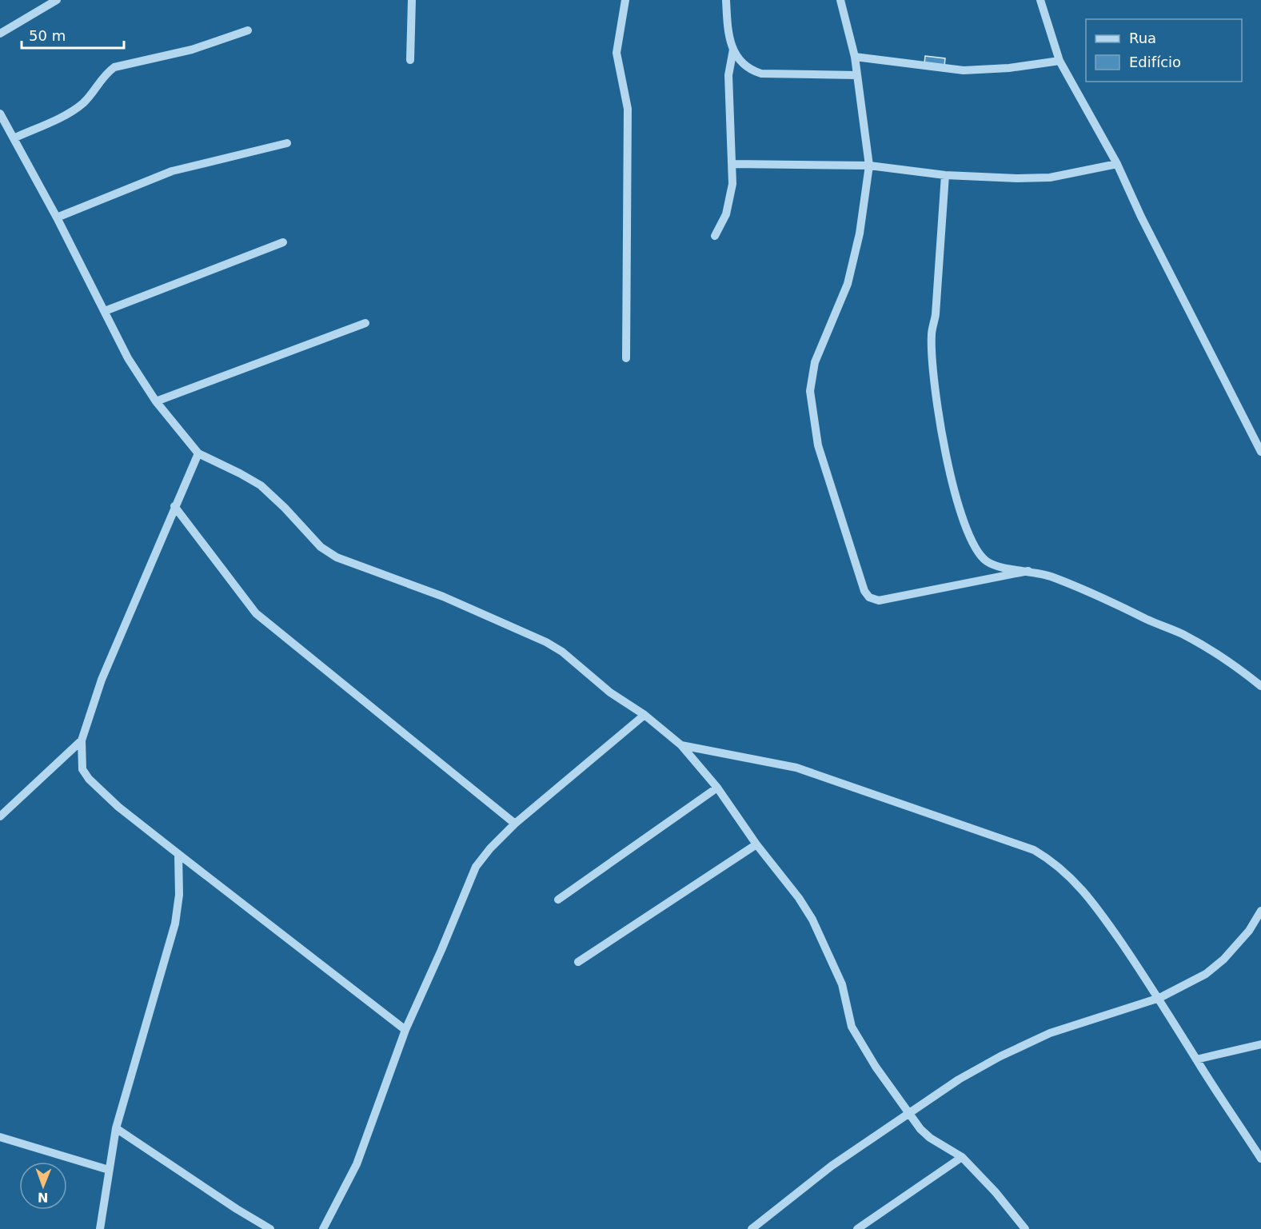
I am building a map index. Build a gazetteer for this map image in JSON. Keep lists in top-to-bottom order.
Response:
{
  "legend": ["Rua", "Edifício"],
  "scale_bar": "50 m",
  "north": "bottom"
}
